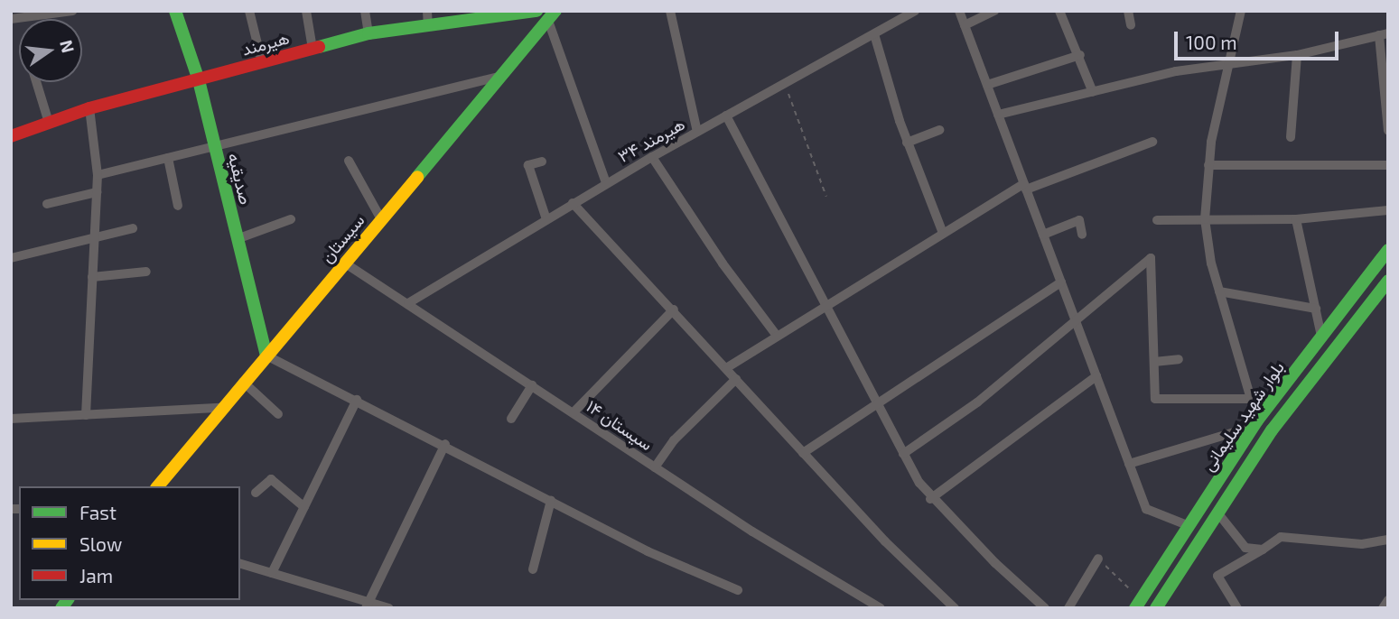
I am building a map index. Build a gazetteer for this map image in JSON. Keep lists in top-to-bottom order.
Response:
{
  "streets": {
    "street": [
      "هیرمند",
      "هیرمند ۳۴",
      "صدیقیه",
      "سیستان",
      "بلوار شهید سلیمانی",
      "سیستان ۱۴"
    ]
  },
  "crossings": [
    ["هیرمند", "صدیقیه"],
    ["هیرمند ۳۴", "سیستان ۱۴"],
    ["صدیقیه", "سیستان"],
    ["سیستان", "سیستان ۱۴"]
  ],
  "legend": ["Fast", "Slow", "Jam"],
  "scale_bar": "100 m",
  "north": "right"
}
